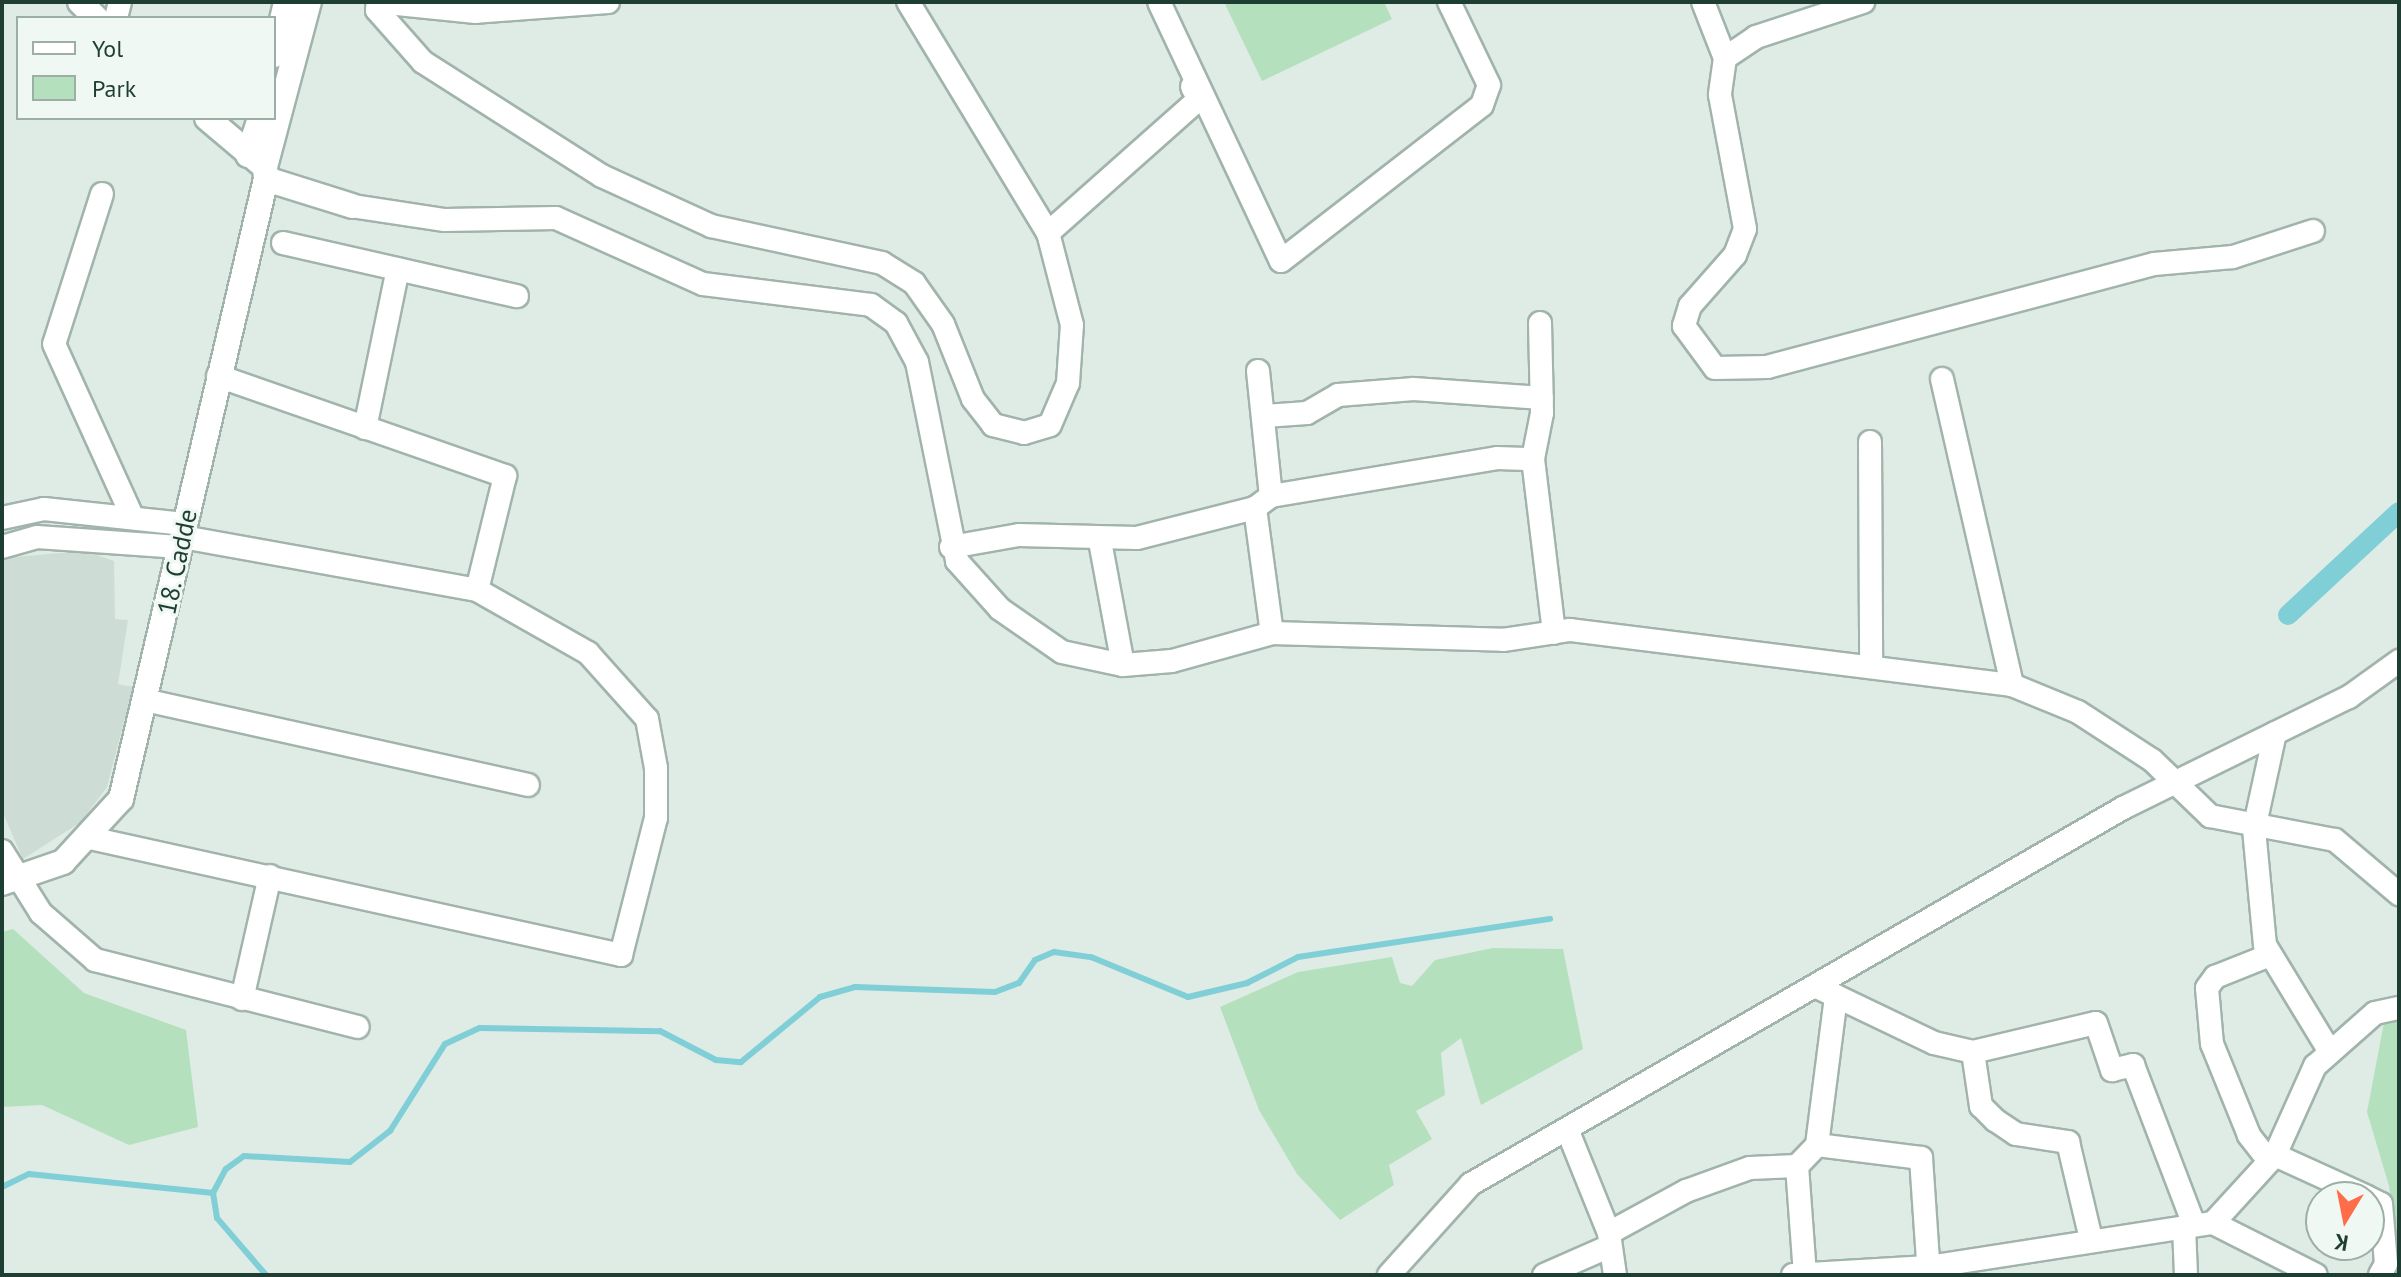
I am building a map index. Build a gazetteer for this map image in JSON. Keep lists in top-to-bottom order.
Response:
{
  "streets": {
    "street": ["18. Cadde"]
  },
  "legend": ["Yol", "Park"],
  "north": "bottom"
}
